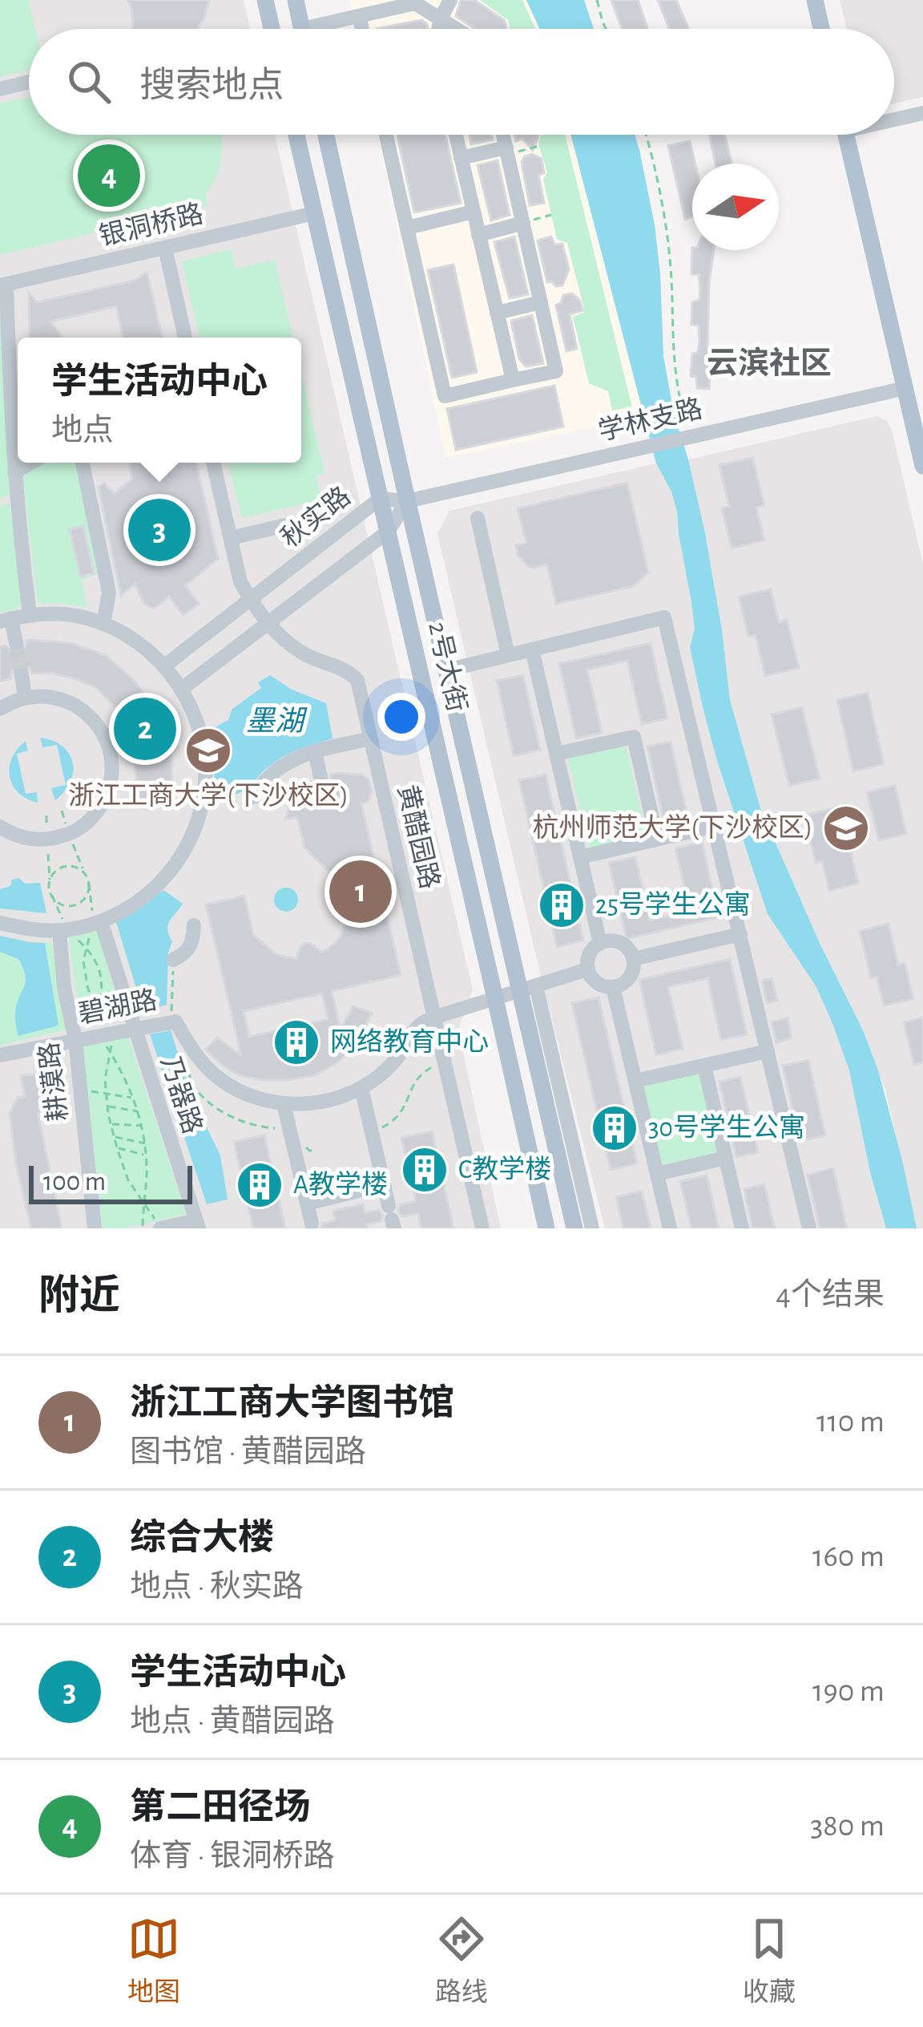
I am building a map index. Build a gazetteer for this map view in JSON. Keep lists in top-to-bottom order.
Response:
{
  "streets": {
    "main road": ["2号大街"],
    "street": [
      "银洞桥路",
      "学林支路",
      "秋实路",
      "黄醋园路",
      "碧湖路",
      "耕漠路",
      "乃器路"
    ]
  },
  "crossings": [
    ["银洞桥路", "2号大街"],
    ["学林支路", "秋实路"],
    ["学林支路", "2号大街"],
    ["秋实路", "2号大街"],
    ["秋实路", "黄醋园路"],
    ["黄醋园路", "碧湖路"],
    ["碧湖路", "耕漠路"],
    ["碧湖路", "乃器路"]
  ],
  "districts": ["云滨社区"],
  "water": ["墨湖"],
  "places": {
    "school or university": ["浙江工商大学(下沙校区)", "杭州师范大学(下沙校区)"],
    "building": [
      "25号学生公寓",
      "网络教育中心",
      "30号学生公寓",
      "C教学楼",
      "A教学楼"
    ]
  },
  "scale_bar": "100 m",
  "north": "right",
  "page": {
    "search": "搜索地点",
    "pins": [
      "4",
      "3",
      "2",
      "1"
    ],
    "popup": ["学生活动中心", "地点"],
    "scale": "100 m",
    "heading": ["附近", "4个结果"],
    "list": [
      {
        "mark": "1",
        "name": "浙江工商大学图书馆",
        "note": "图书馆 · 黄醋园路",
        "value": "110 m"
      },
      {
        "mark": "2",
        "name": "综合大楼",
        "note": "地点 · 秋实路",
        "value": "160 m"
      },
      {
        "mark": "3",
        "name": "学生活动中心",
        "note": "地点 · 黄醋园路",
        "value": "190 m"
      },
      {
        "mark": "4",
        "name": "第二田径场",
        "note": "体育 · 银洞桥路",
        "value": "380 m"
      }
    ],
    "nav": ["地图", "路线", "收藏"]
  }
}
